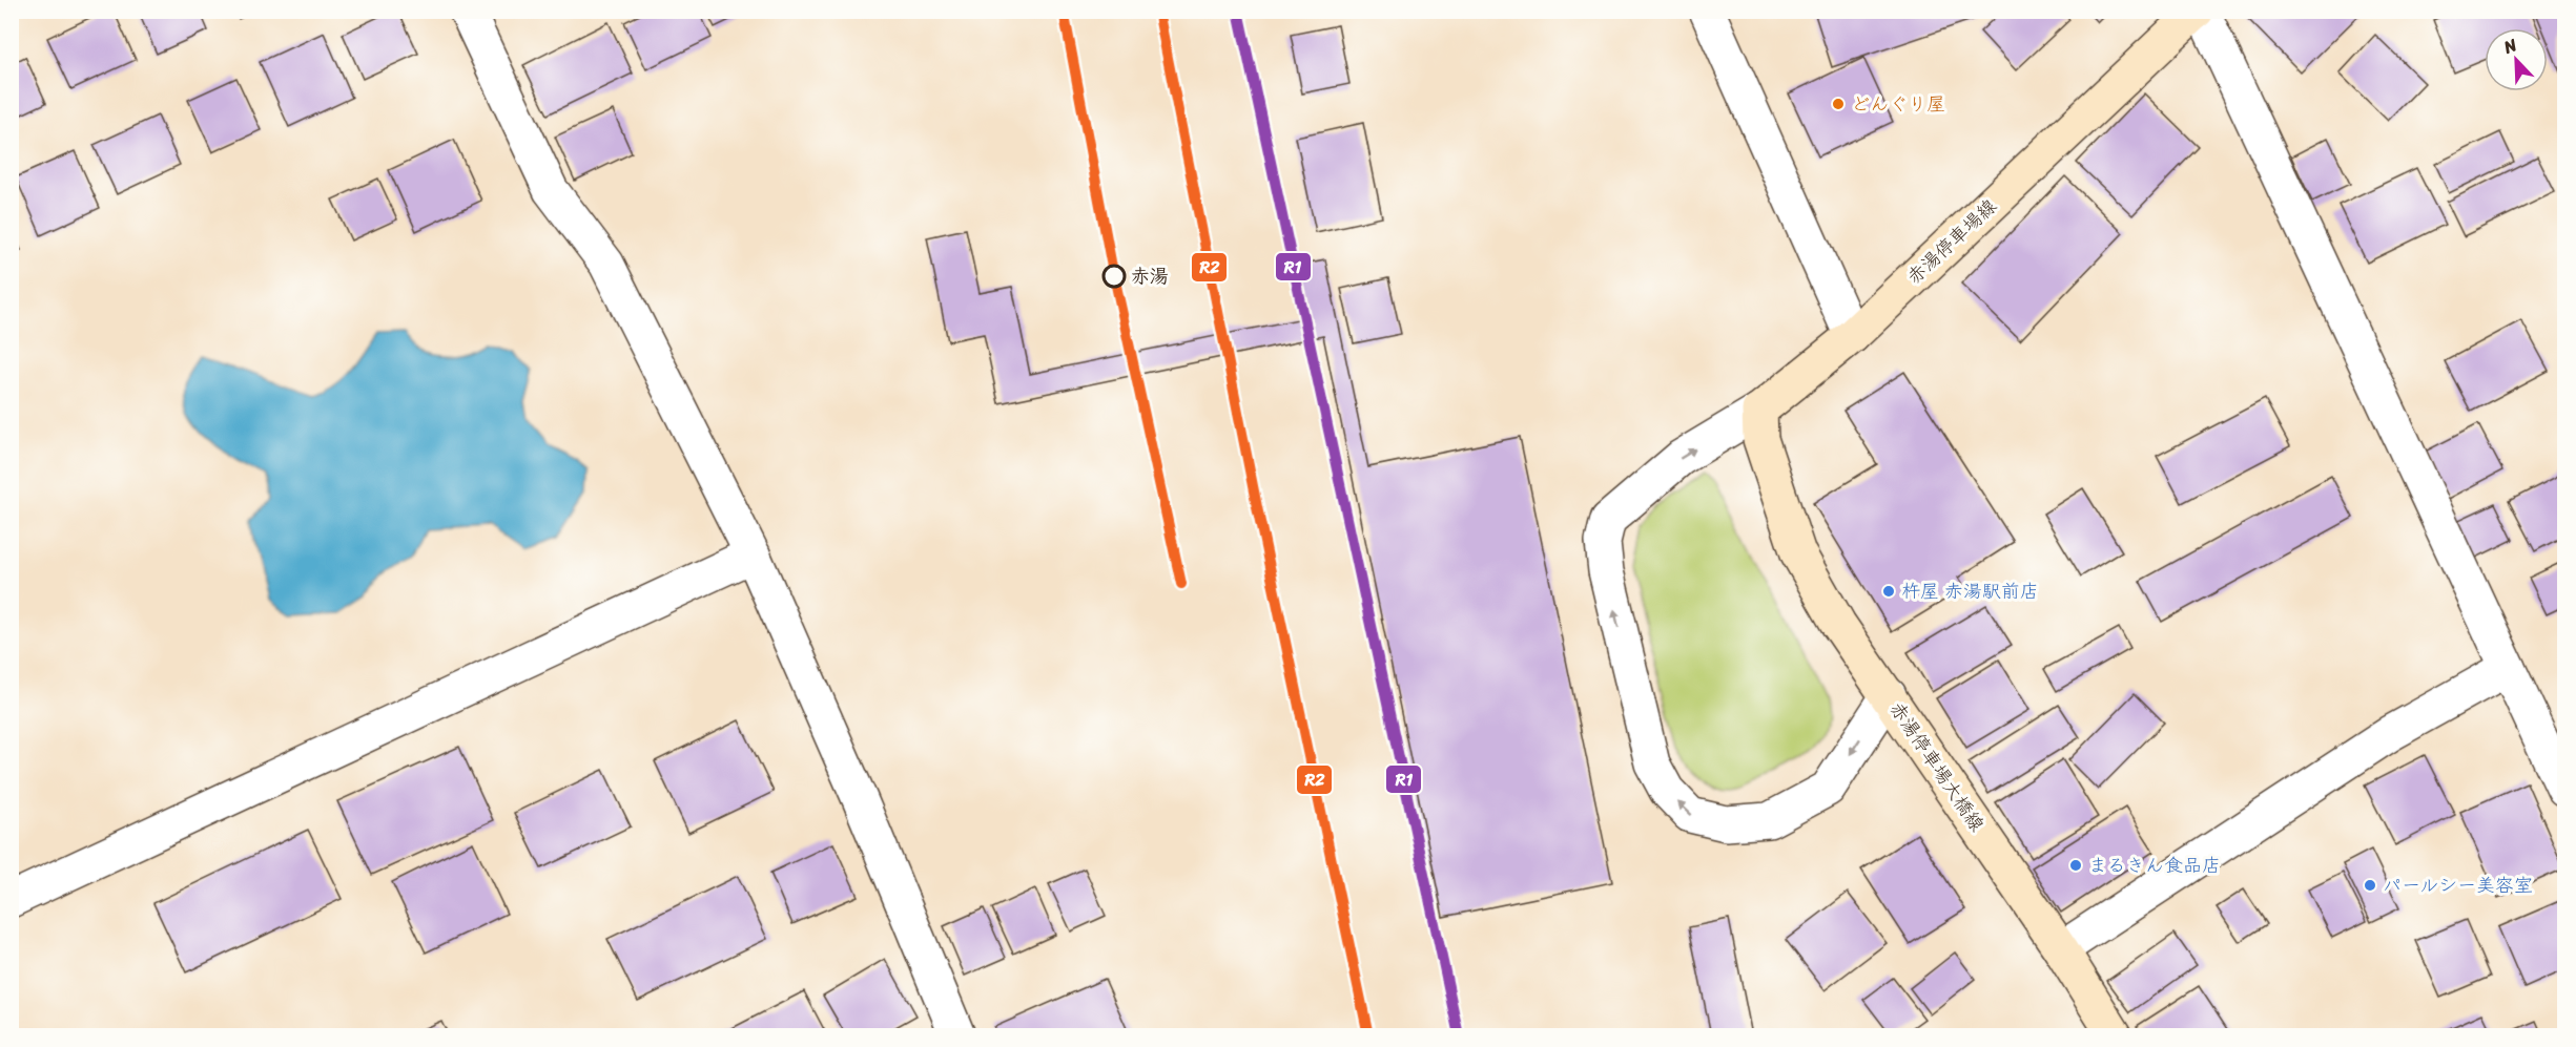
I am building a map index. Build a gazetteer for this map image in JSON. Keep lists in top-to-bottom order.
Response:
{
  "streets": {
    "main road": ["赤湯停車場線", "赤湯停車場大橋線"]
  },
  "crossings": [
    ["赤湯停車場線", "赤湯停車場大橋線"]
  ],
  "places": [
    "どんぐり屋",
    "赤湯",
    "杵屋 赤湯駅前店",
    "まるきん食品店",
    "パールシー美容室"
  ],
  "lines": ["transit line R1", "transit line R2"],
  "north": "top left"
}
